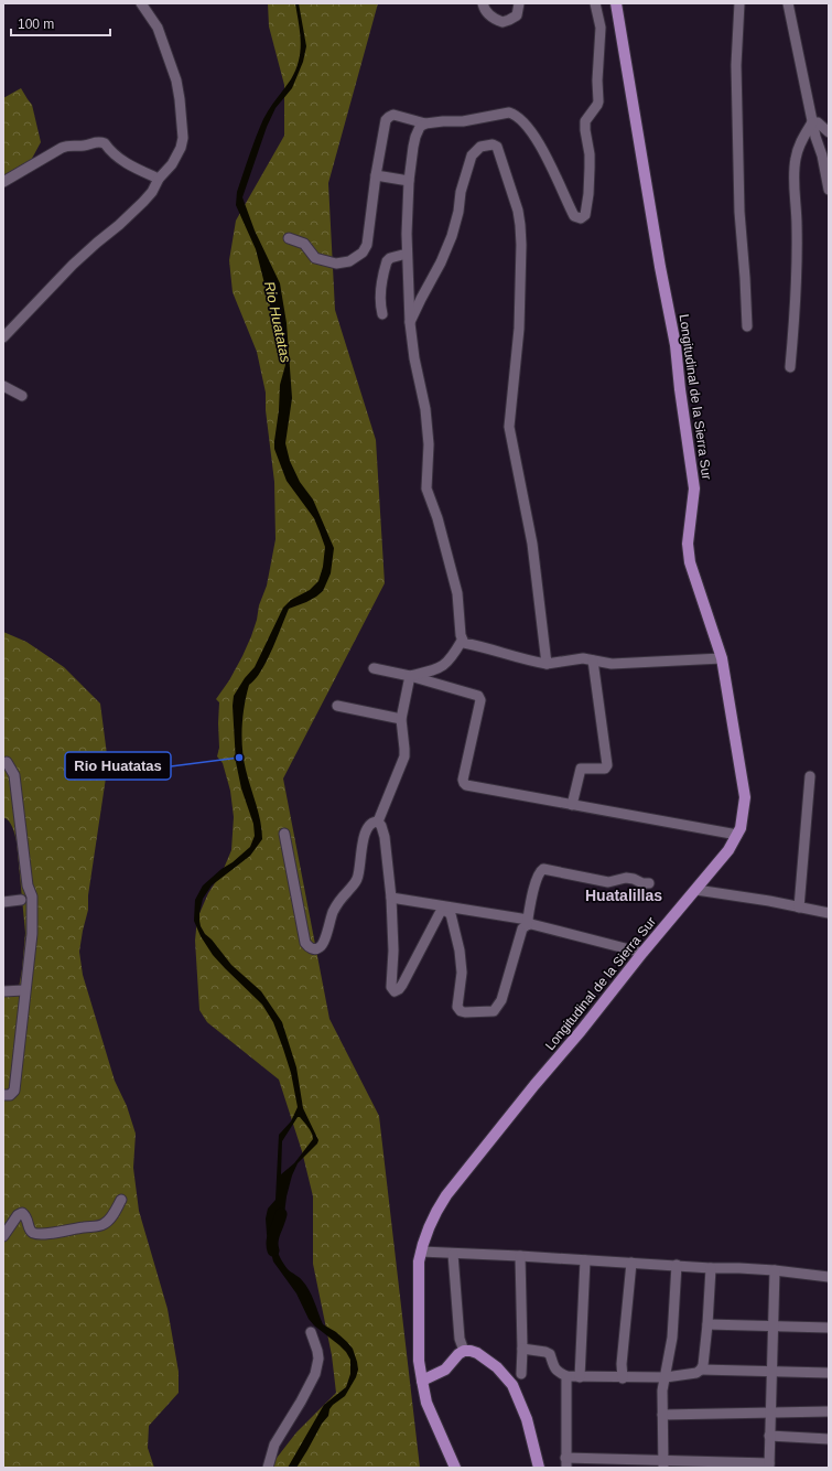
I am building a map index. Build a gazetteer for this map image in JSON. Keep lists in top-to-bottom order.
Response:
{
  "streets": {
    "main road": ["Longitudinal de la Sierra Sur"]
  },
  "districts": ["Huatalillas"],
  "water": ["Rio Huatatas"],
  "places": ["Rio Huatatas"],
  "scale_bar": "100 m"
}
